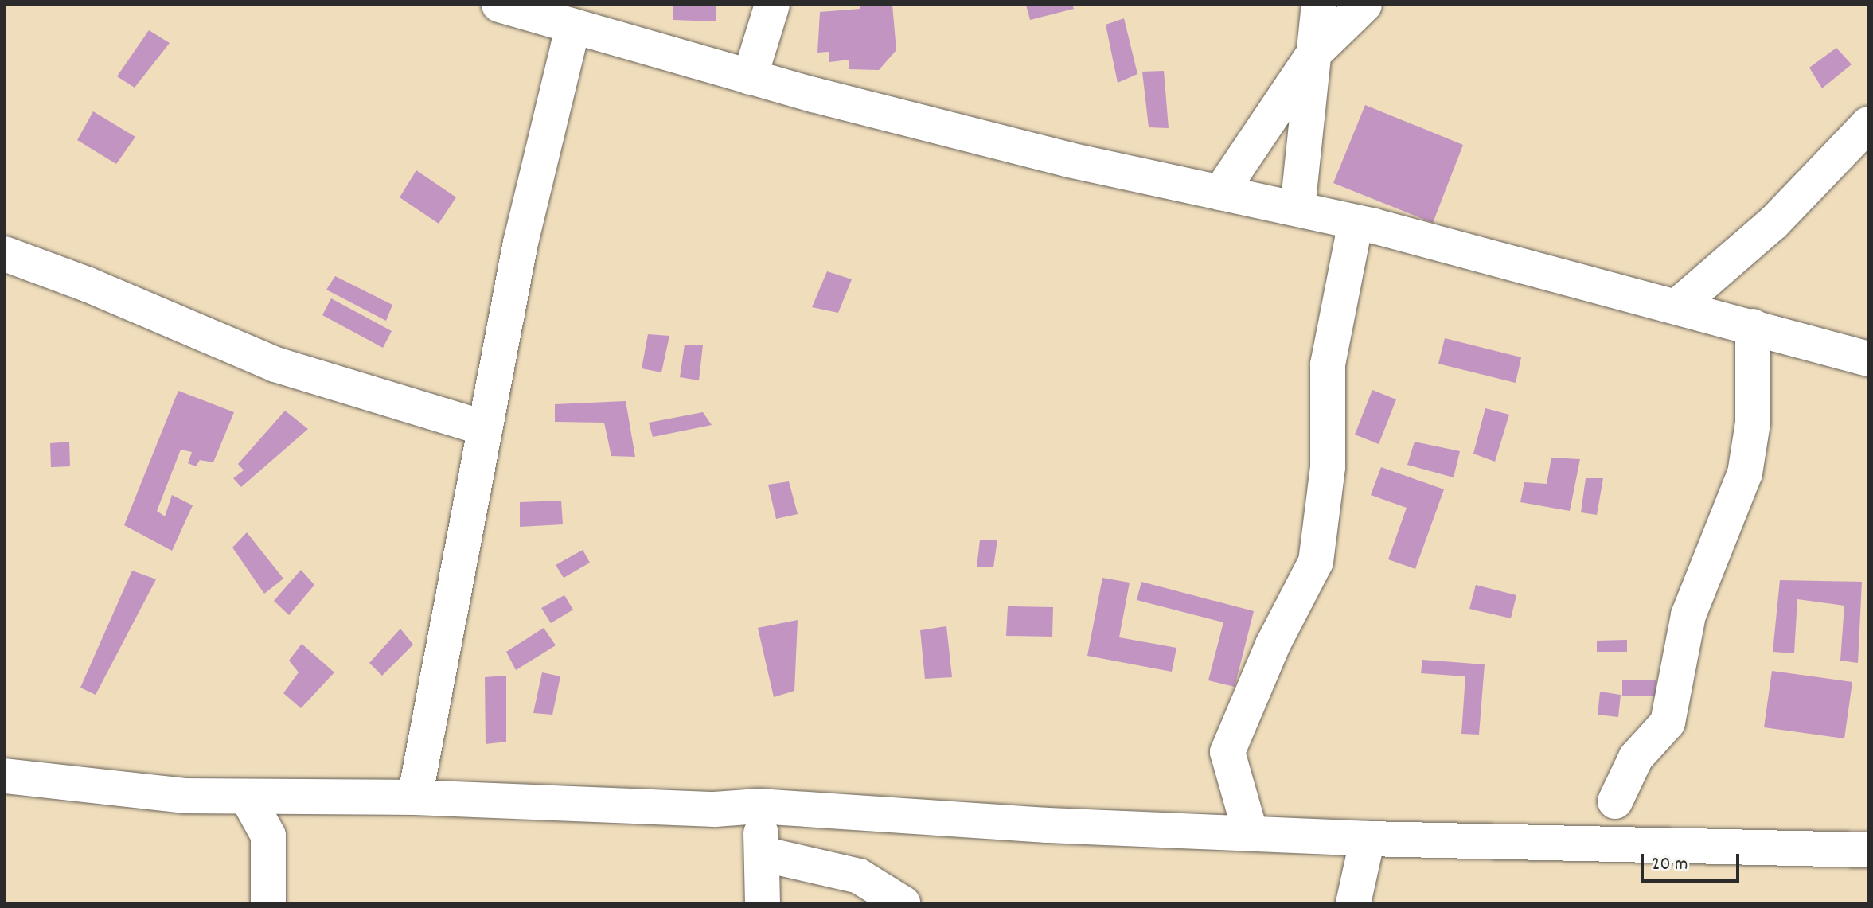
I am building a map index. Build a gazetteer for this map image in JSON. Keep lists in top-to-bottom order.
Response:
{
  "scale_bar": "20 m"
}
